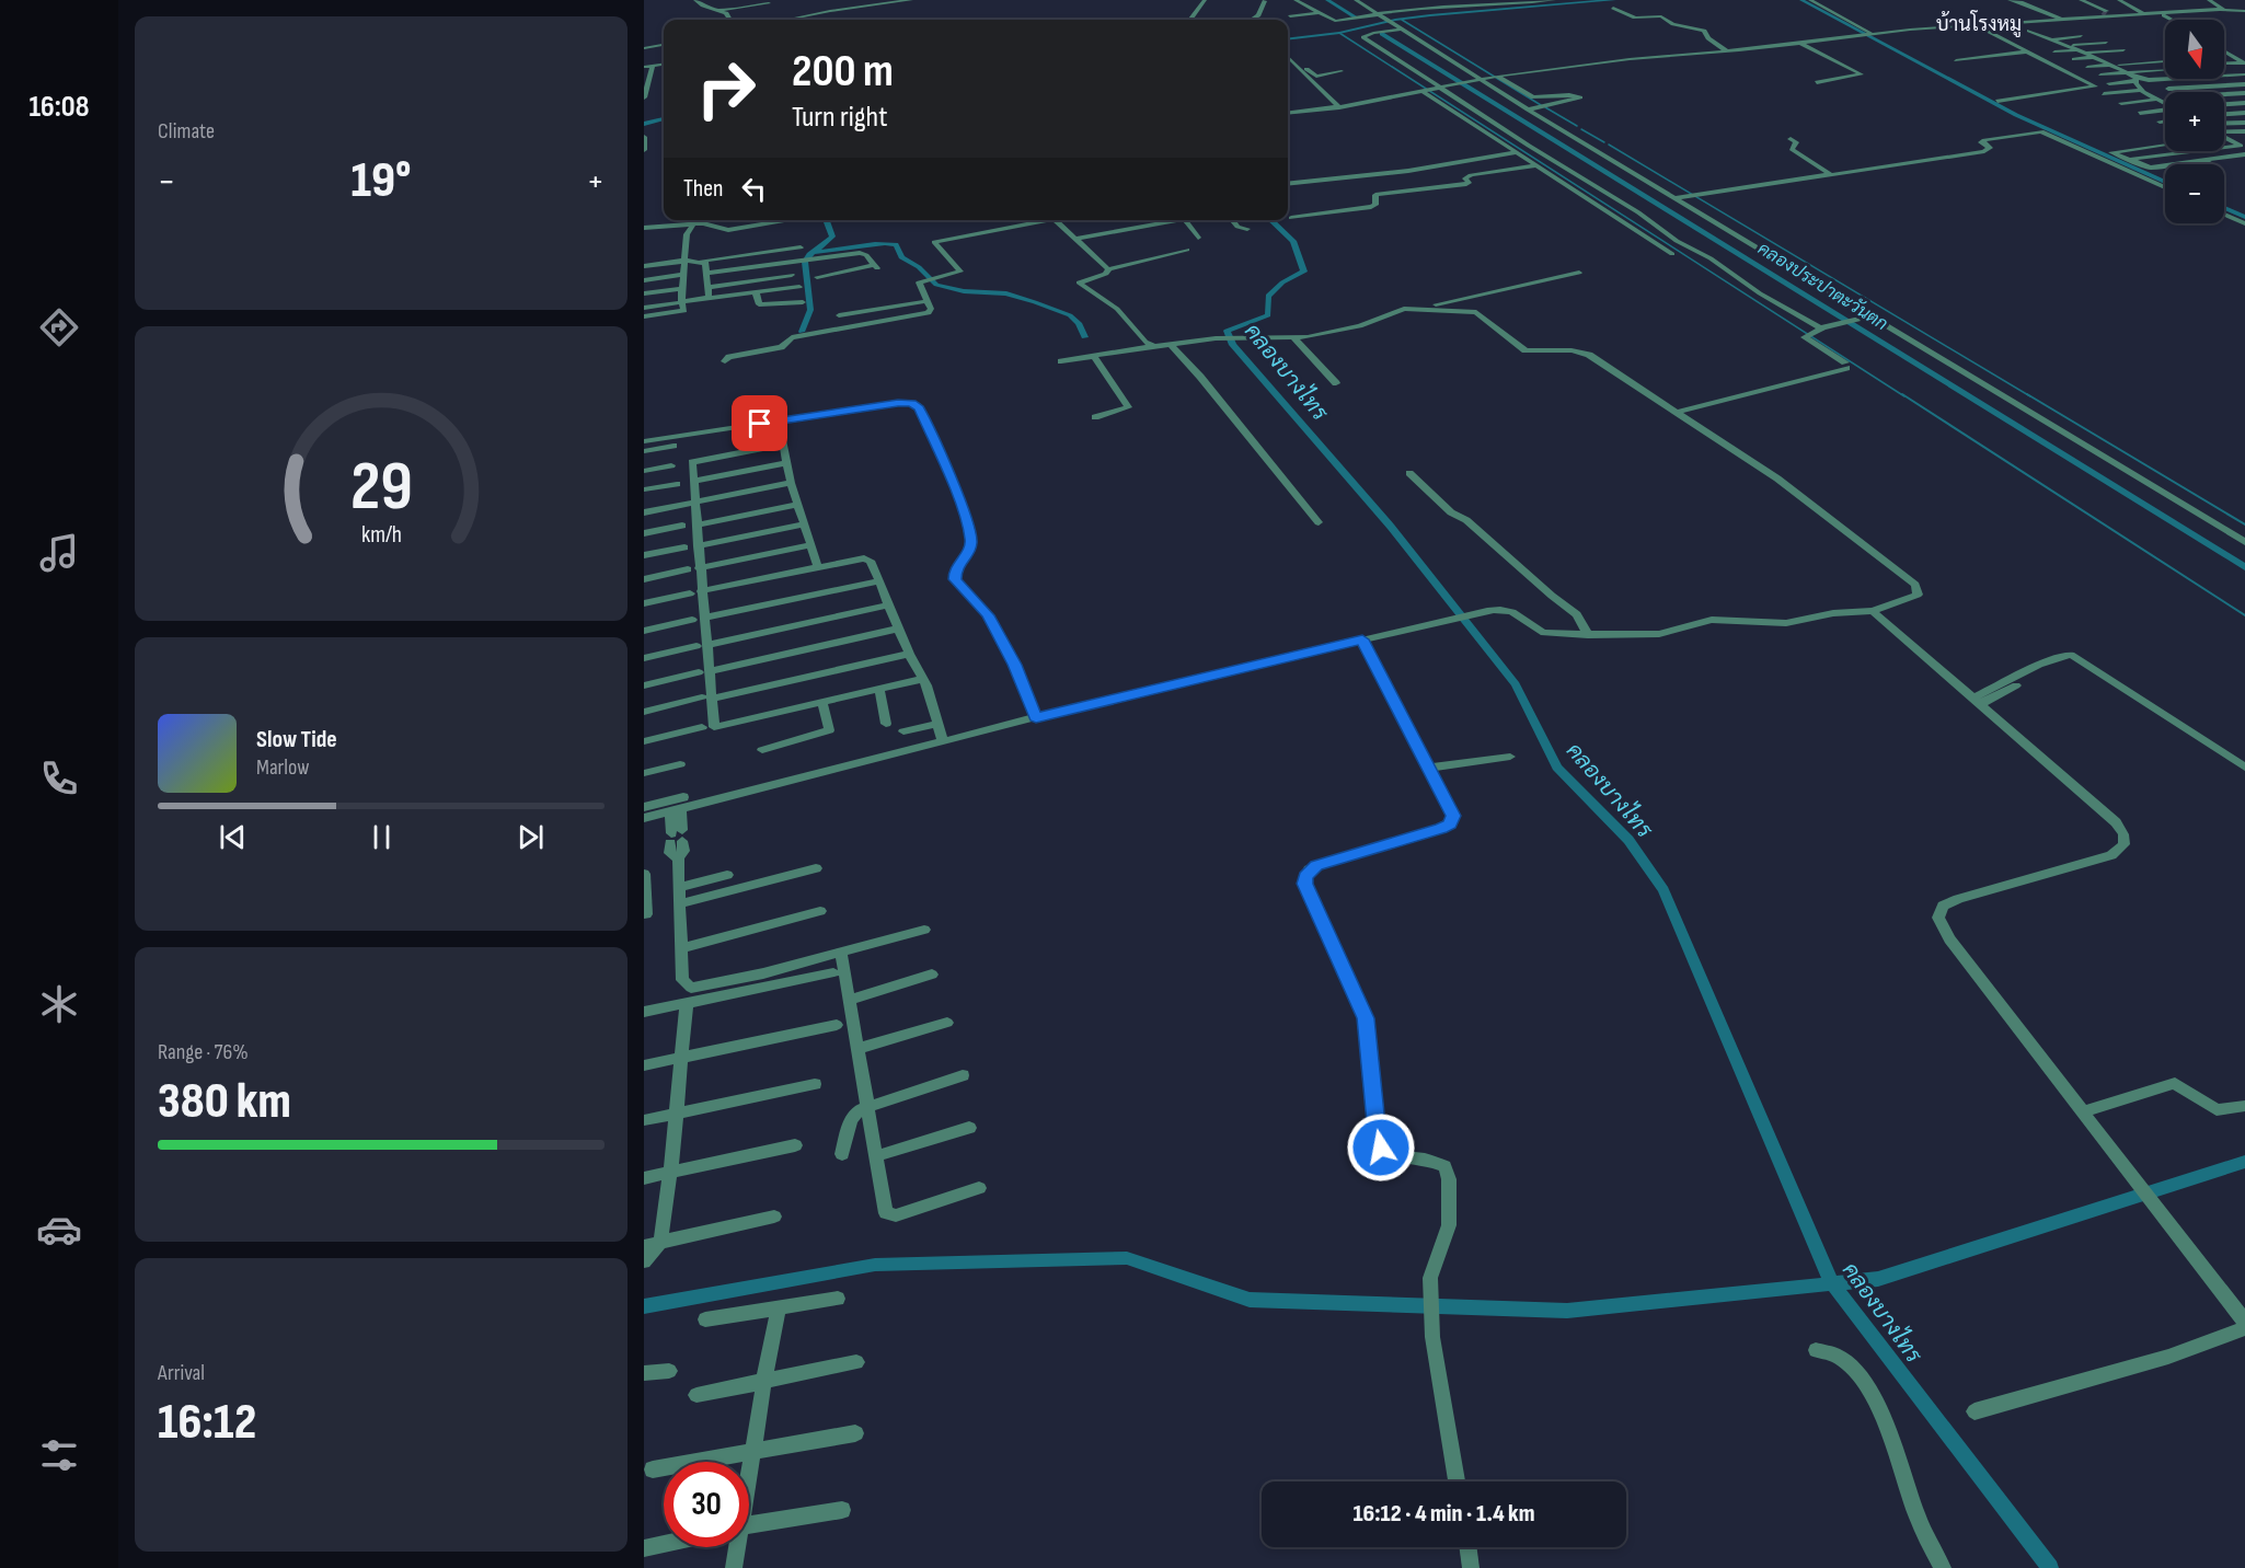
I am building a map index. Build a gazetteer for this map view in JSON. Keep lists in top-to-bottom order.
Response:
{
  "districts": ["บ้านโรงหมู"],
  "water": ["คลองประปาตะวันตก", "คลองบางไทร"],
  "north": "bottom",
  "page": {
    "tabs": "16:08",
    "tile": [
      "Climate",
      ["Range · 76%", "380 km"],
      ["Arrival", "16:12"]
    ],
    "map_buttons": ["+", "−"],
    "turn": ["200 m", "Turn right"],
    "heat": ["−", "19°", "+"],
    "then": "Then",
    "song": ["Slow Tide", "Marlow"],
    "limit": "30",
    "trip": "16:12 · 4 min · 1.4 km",
    "gauge": ["29", "km/h"]
  }
}
